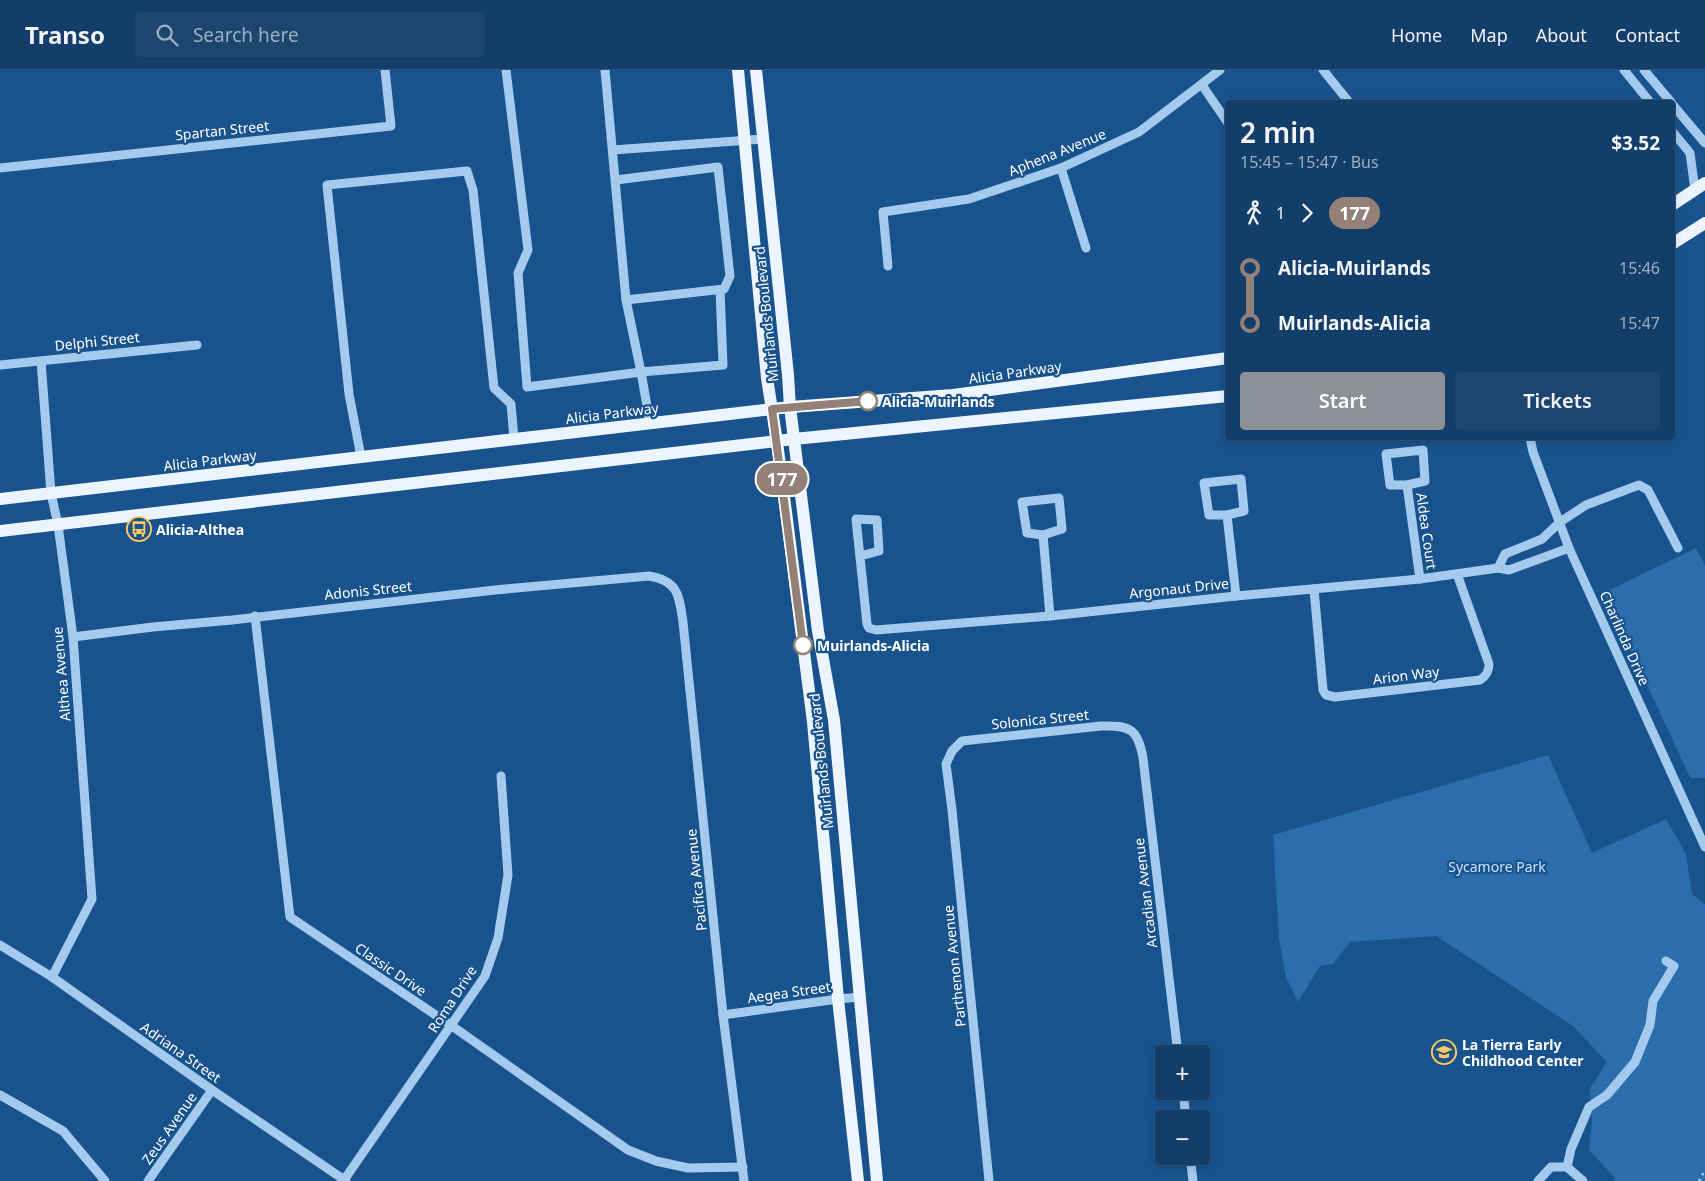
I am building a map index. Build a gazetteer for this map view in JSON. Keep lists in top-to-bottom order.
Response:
{
  "streets": {
    "main road": ["Muirlands Boulevard", "Alicia Parkway"],
    "street": [
      "Spartan Street",
      "Aphena Avenue",
      "Delphi Street",
      "Aldea Court",
      "Argonaut Drive",
      "Adonis Street",
      "Charlinda Drive",
      "Althea Avenue",
      "Arion Way",
      "Solonica Street",
      "Pacifica Avenue",
      "Arcadian Avenue",
      "Parthenon Avenue",
      "Classic Drive",
      "Aegea Street",
      "Roma Drive",
      "Adriana Street",
      "Zeus Avenue"
    ]
  },
  "crossings": [
    ["Muirlands Boulevard", "Alicia Parkway"],
    ["Muirlands Boulevard", "Aegea Street"],
    ["Delphi Street", "Althea Avenue"],
    ["Alicia Parkway", "Althea Avenue"],
    ["Aldea Court", "Argonaut Drive"],
    ["Argonaut Drive", "Charlinda Drive"],
    ["Argonaut Drive", "Arion Way"],
    ["Adonis Street", "Althea Avenue"],
    ["Adonis Street", "Pacifica Avenue"],
    ["Adonis Street", "Classic Drive"],
    ["Althea Avenue", "Adriana Street"],
    ["Solonica Street", "Arcadian Avenue"],
    ["Solonica Street", "Parthenon Avenue"],
    ["Pacifica Avenue", "Classic Drive"],
    ["Pacifica Avenue", "Aegea Street"],
    ["Classic Drive", "Roma Drive"],
    ["Roma Drive", "Adriana Street"],
    ["Adriana Street", "Zeus Avenue"]
  ],
  "parks": ["Sycamore Park"],
  "places": {
    "other": ["Alicia-Muirlands", "Muirlands-Alicia"],
    "bus stop": ["Alicia-Althea"],
    "school or university": ["La Tierra Early Childhood Center"]
  },
  "lines": ["bus line 177"],
  "page": {
    "header": "Transo",
    "search": "Search here",
    "nav": [
      "Home",
      "Map",
      "About",
      "Contact"
    ],
    "on_map": "177",
    "heading": ["2 min", "15:45 – 15:47 · Bus", "$3.52"],
    "legs": ["1", "177"],
    "list": [
      {
        "name": "Alicia-Muirlands",
        "value": "15:46"
      },
      {
        "name": "Muirlands-Alicia",
        "value": "15:47"
      }
    ],
    "buttons": ["Start", "Tickets"],
    "map_buttons": ["+", "−"]
  }
}
